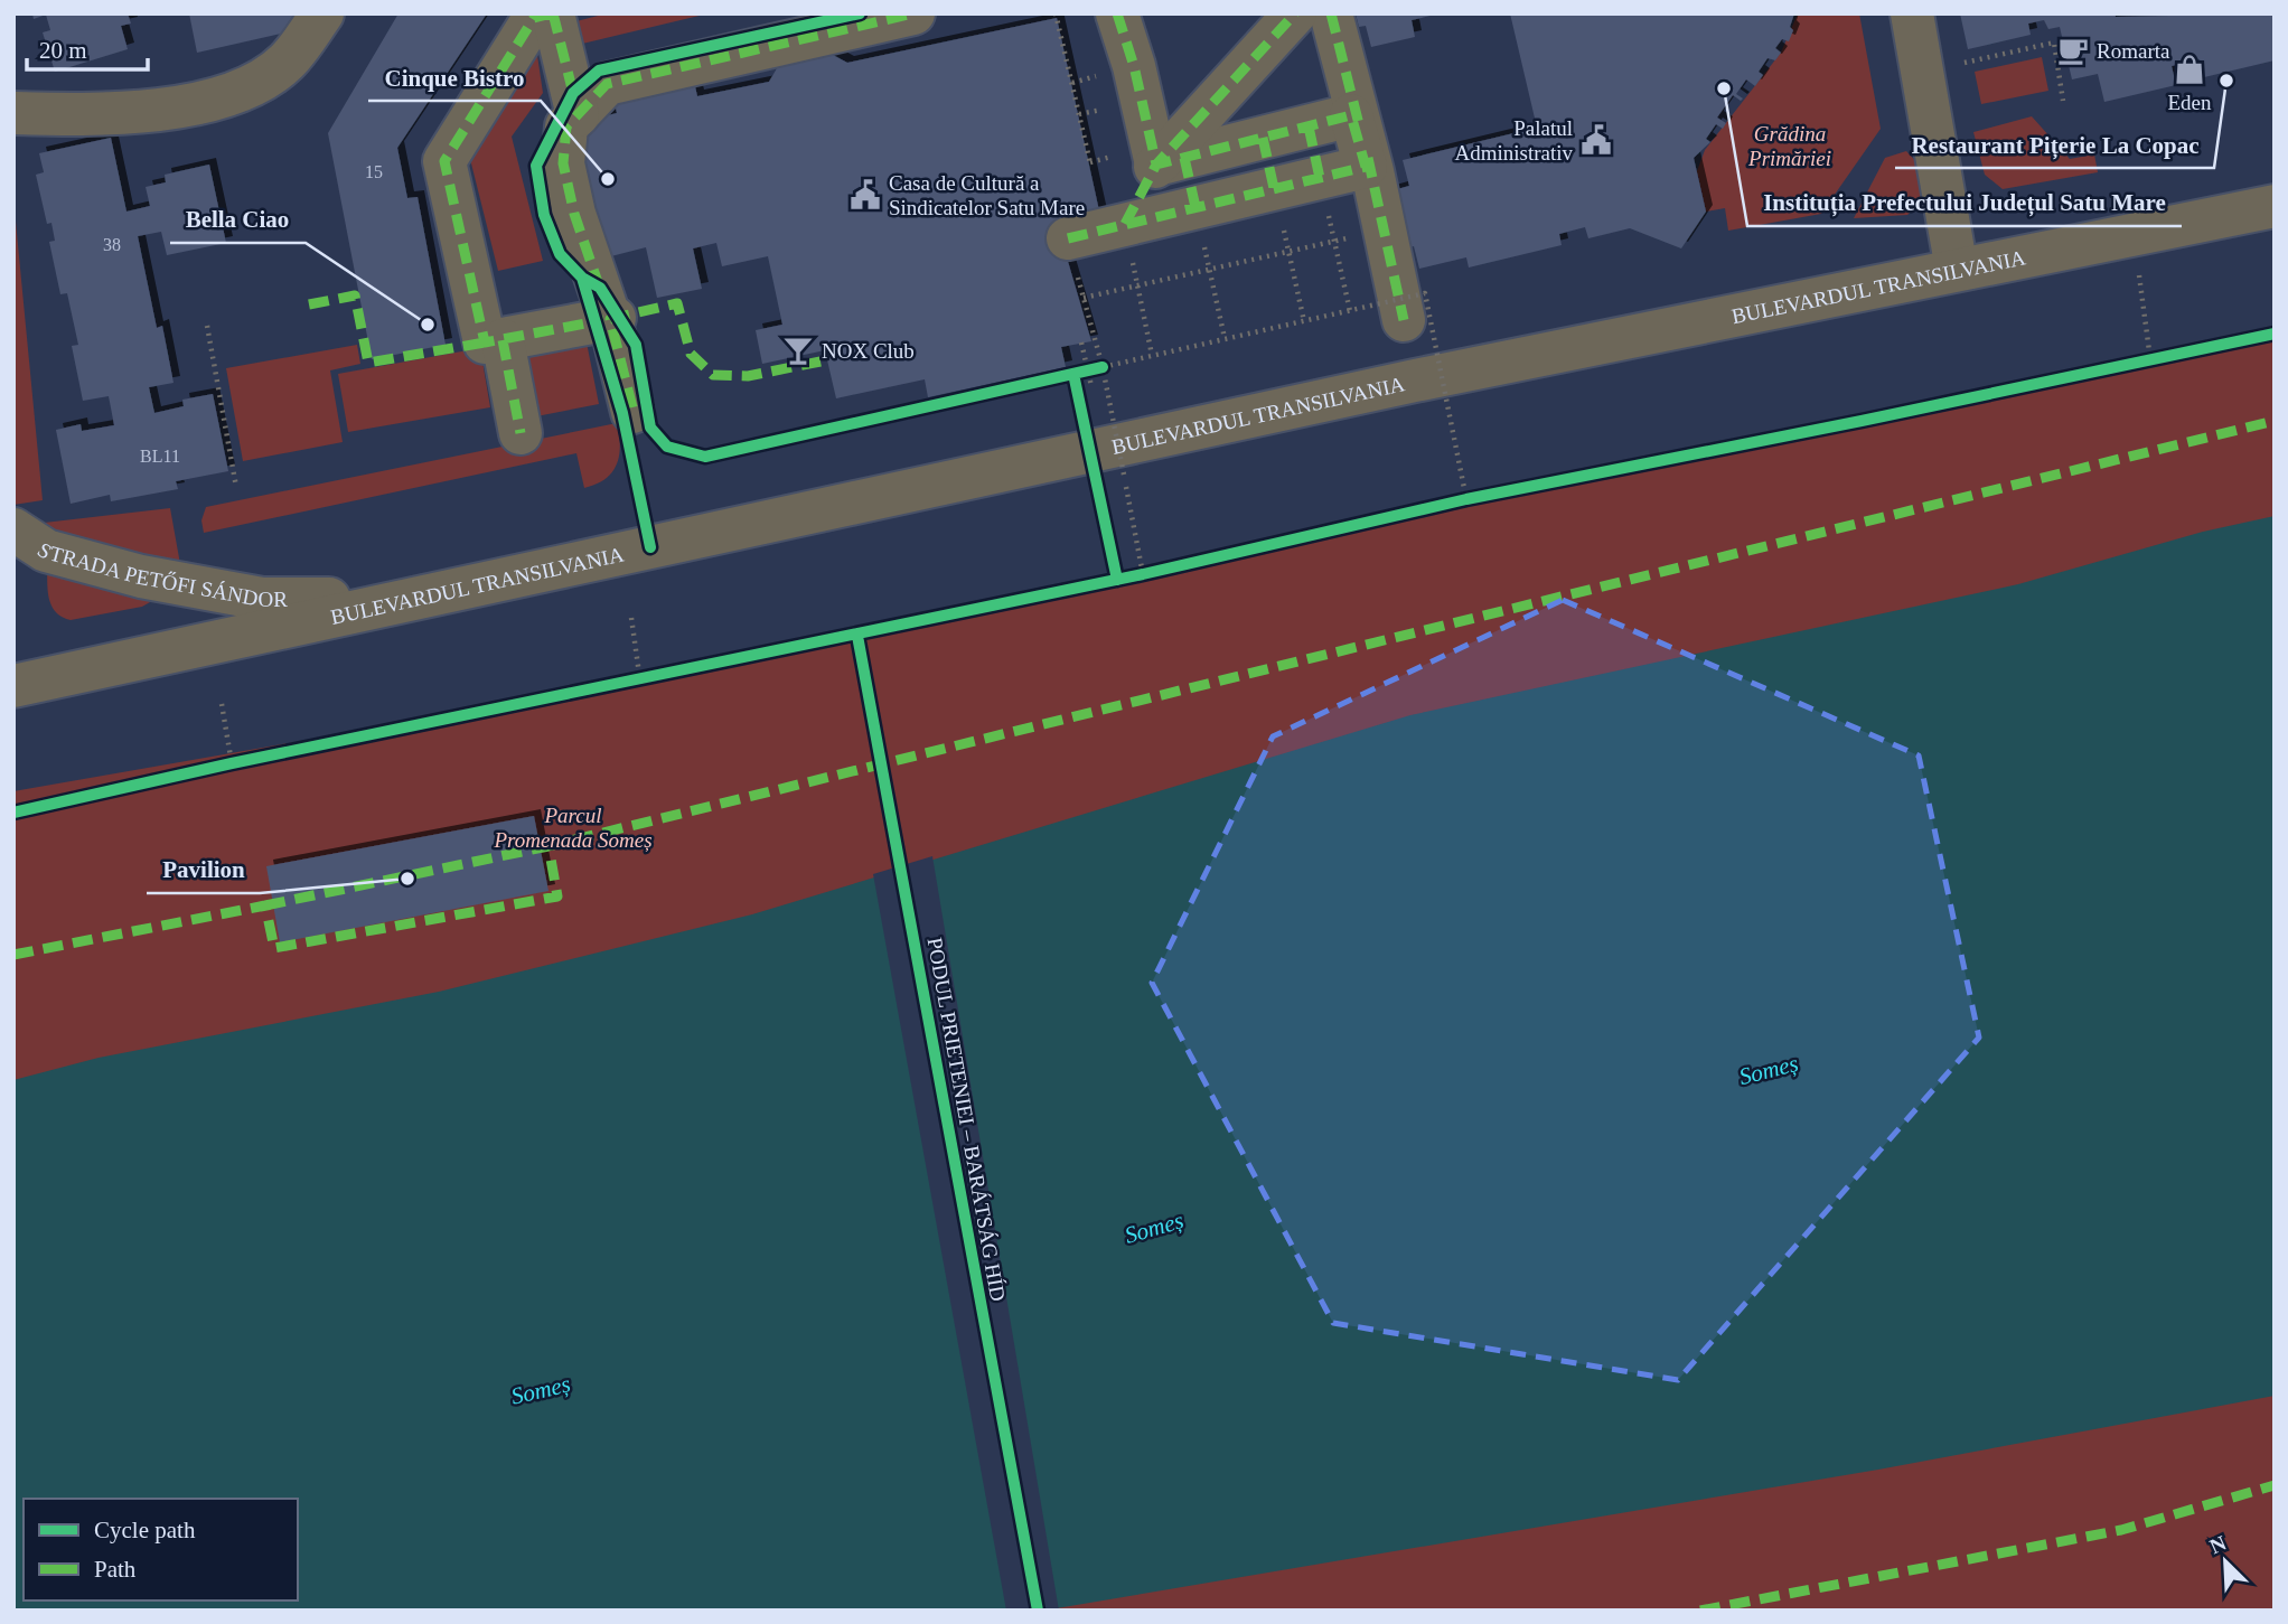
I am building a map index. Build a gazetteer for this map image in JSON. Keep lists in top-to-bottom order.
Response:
{
  "streets": {
    "street": ["BULEVARDUL TRANSILVANIA", "STRADA PETŐFI SÁNDOR"],
    "cycle path": ["PODUL PRIETENIEI – BARÁTSÁG HÍD"]
  },
  "crossings": [
    ["BULEVARDUL TRANSILVANIA", "STRADA PETŐFI SÁNDOR"]
  ],
  "water": ["Someș"],
  "parks": ["Grădina Primăriei", "Parcul Promenada Someș"],
  "places": {
    "cafe": ["Romarta"],
    "shop": ["Eden"],
    "other": [
      "Restaurant Pițerie La Copac",
      "Instituția Prefectului Județul Satu Mare",
      "Cinque Bistro",
      "Bella Ciao",
      "Pavilion"
    ],
    "public building": ["Palatul Administrativ", "Casa de Cultură a Sindicatelor Satu Mare"],
    "bar": ["NOX Club"]
  },
  "house_numbers": ["15", "38", "BL11"],
  "legend": ["Cycle path", "Path"],
  "scale_bar": "20 m",
  "north": "top left"
}
